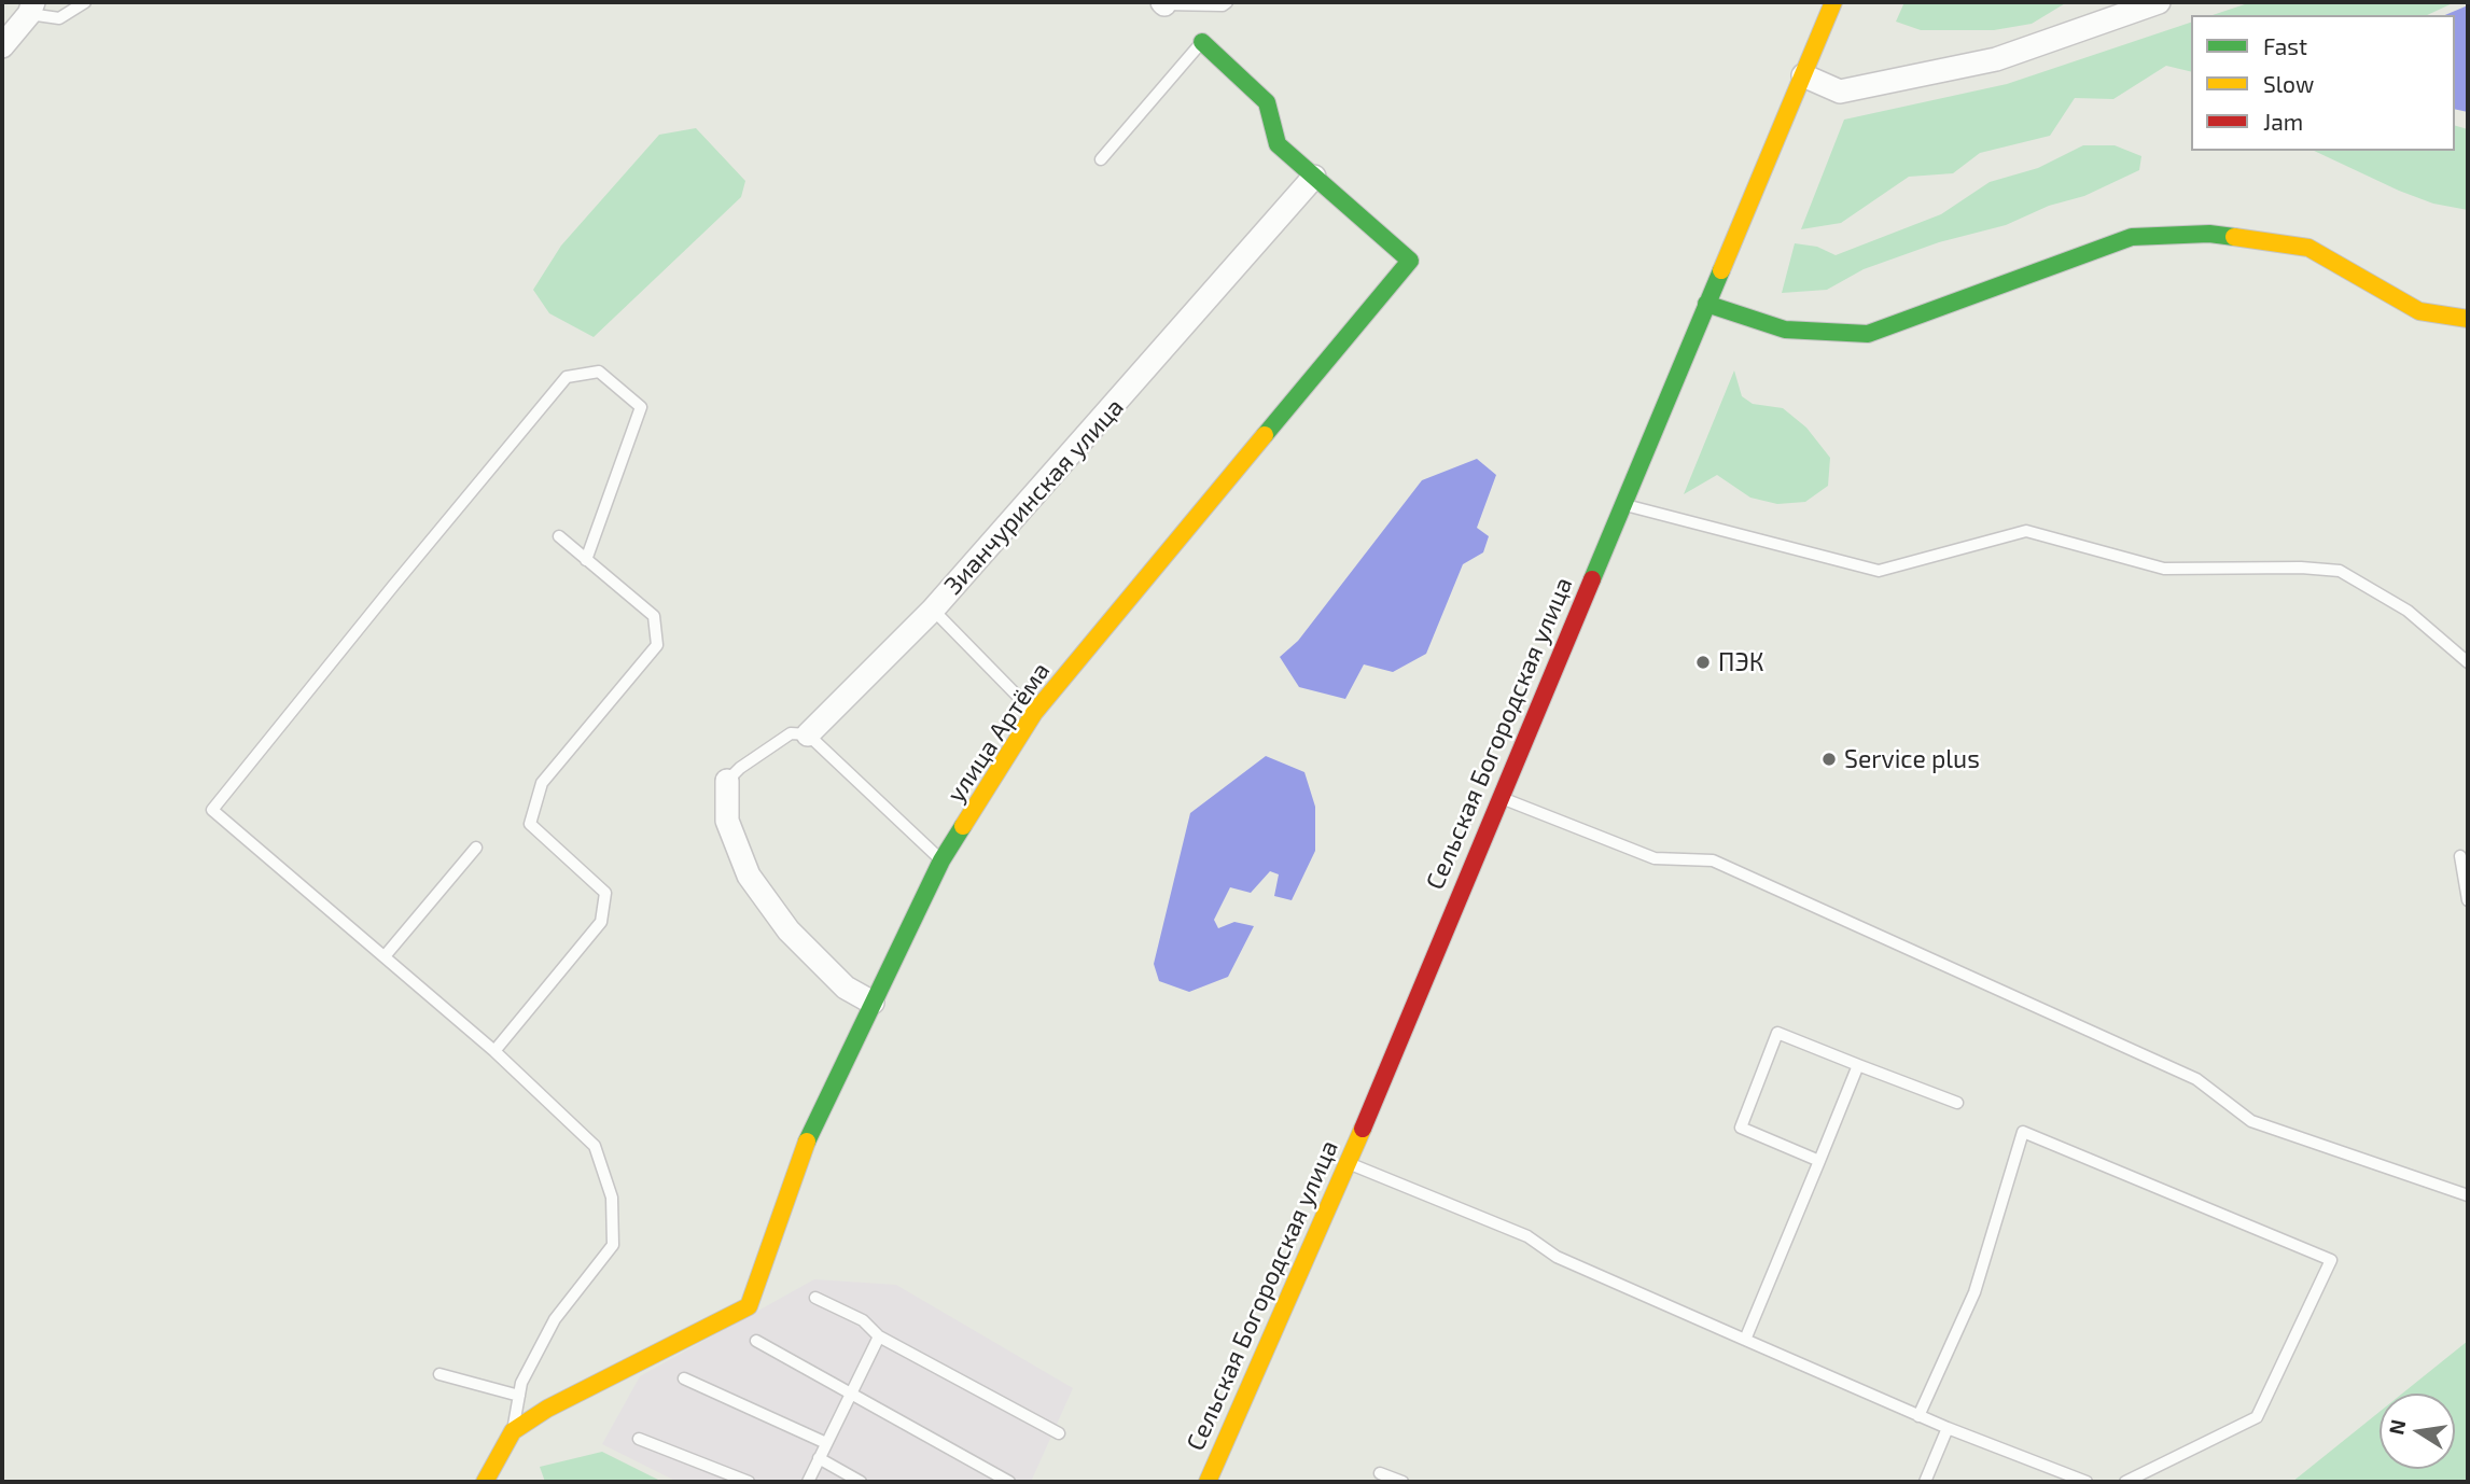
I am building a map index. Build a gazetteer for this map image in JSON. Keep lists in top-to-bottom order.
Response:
{
  "streets": {
    "street": ["Зианчуринская улица", "улица Артёма", "Сельская Богородская улица"]
  },
  "crossings": [
    ["Зианчуринская улица", "улица Артёма"]
  ],
  "places": ["ПЭК", "Service plus"],
  "legend": ["Fast", "Slow", "Jam"],
  "north": "left"
}
